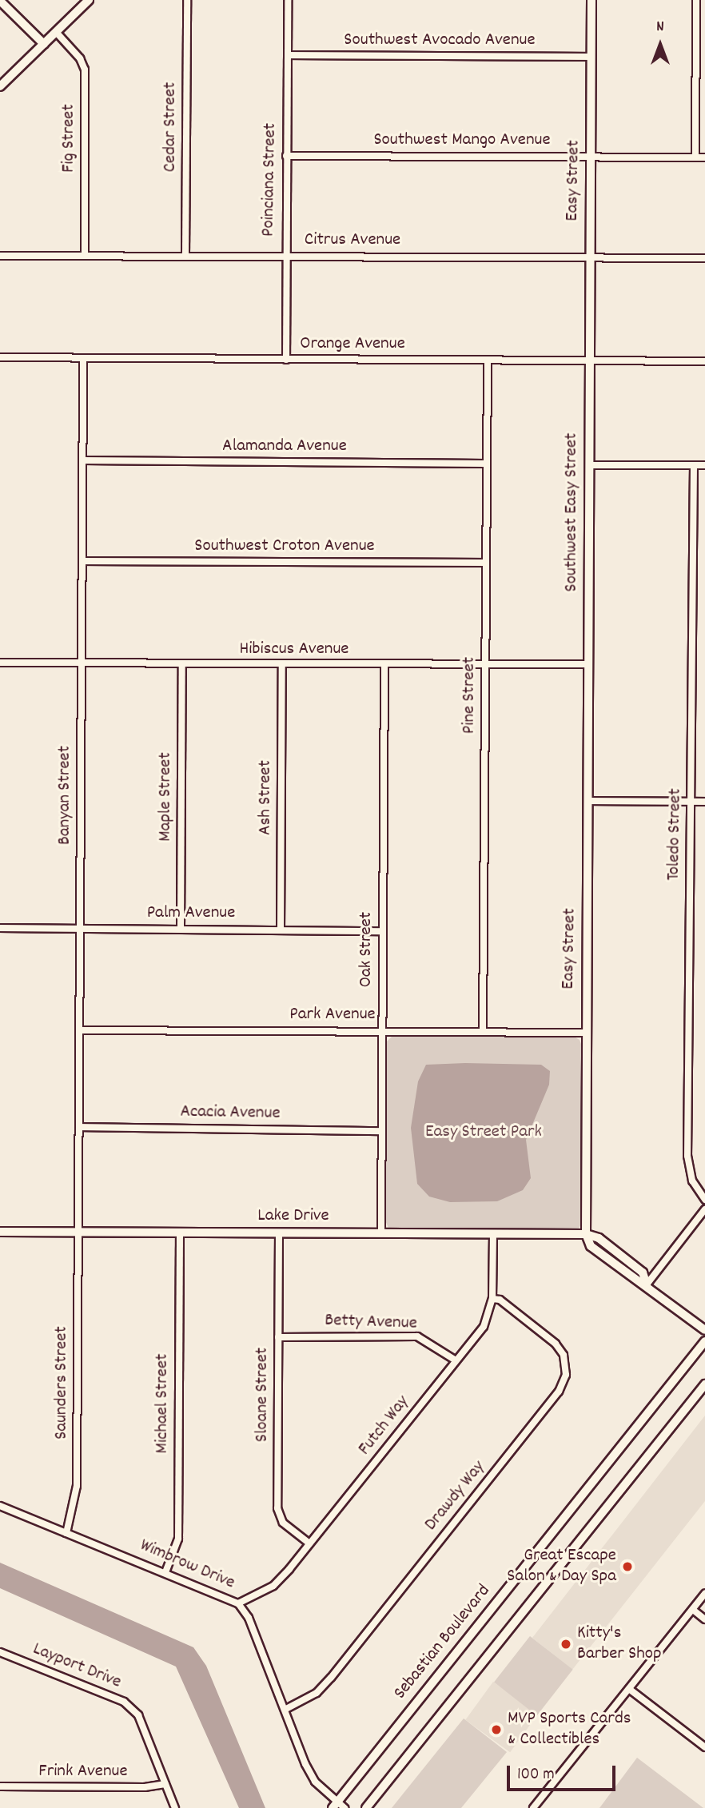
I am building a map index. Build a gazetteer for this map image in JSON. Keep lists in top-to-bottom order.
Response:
{
  "streets": {
    "street": [
      "Southwest Avocado Avenue",
      "Cedar Street",
      "Fig Street",
      "Southwest Mango Avenue",
      "Poinciana Street",
      "Easy Street",
      "Citrus Avenue",
      "Orange Avenue",
      "Alamanda Avenue",
      "Southwest Easy Street",
      "Southwest Croton Avenue",
      "Hibiscus Avenue",
      "Pine Street",
      "Banyan Street",
      "Maple Street",
      "Ash Street",
      "Toledo Street",
      "Palm Avenue",
      "Oak Street",
      "Park Avenue",
      "Acacia Avenue",
      "Lake Drive",
      "Betty Avenue",
      "Saunders Street",
      "Sloane Street",
      "Michael Street",
      "Futch Way",
      "Drawdy Way",
      "Wimbrow Drive",
      "Sebastian Boulevard",
      "Layport Drive",
      "Frink Avenue"
    ]
  },
  "crossings": [
    ["Southwest Avocado Avenue", "Poinciana Street"],
    ["Southwest Avocado Avenue", "Easy Street"],
    ["Cedar Street", "Citrus Avenue"],
    ["Fig Street", "Citrus Avenue"],
    ["Southwest Mango Avenue", "Poinciana Street"],
    ["Southwest Mango Avenue", "Easy Street"],
    ["Poinciana Street", "Citrus Avenue"],
    ["Poinciana Street", "Orange Avenue"],
    ["Easy Street", "Citrus Avenue"],
    ["Easy Street", "Orange Avenue"],
    ["Easy Street", "Southwest Easy Street"],
    ["Easy Street", "Hibiscus Avenue"],
    ["Easy Street", "Park Avenue"],
    ["Easy Street", "Lake Drive"],
    ["Orange Avenue", "Southwest Easy Street"],
    ["Orange Avenue", "Pine Street"],
    ["Orange Avenue", "Banyan Street"],
    ["Alamanda Avenue", "Pine Street"],
    ["Alamanda Avenue", "Banyan Street"],
    ["Southwest Easy Street", "Hibiscus Avenue"],
    ["Southwest Croton Avenue", "Pine Street"],
    ["Southwest Croton Avenue", "Banyan Street"],
    ["Hibiscus Avenue", "Pine Street"],
    ["Hibiscus Avenue", "Banyan Street"],
    ["Hibiscus Avenue", "Maple Street"],
    ["Hibiscus Avenue", "Ash Street"],
    ["Hibiscus Avenue", "Oak Street"],
    ["Pine Street", "Park Avenue"],
    ["Banyan Street", "Palm Avenue"],
    ["Banyan Street", "Park Avenue"],
    ["Banyan Street", "Acacia Avenue"],
    ["Banyan Street", "Lake Drive"],
    ["Banyan Street", "Saunders Street"],
    ["Maple Street", "Palm Avenue"],
    ["Ash Street", "Palm Avenue"],
    ["Palm Avenue", "Oak Street"],
    ["Oak Street", "Park Avenue"],
    ["Oak Street", "Acacia Avenue"],
    ["Oak Street", "Lake Drive"],
    ["Lake Drive", "Saunders Street"],
    ["Lake Drive", "Sloane Street"],
    ["Lake Drive", "Michael Street"],
    ["Lake Drive", "Futch Way"],
    ["Betty Avenue", "Sloane Street"],
    ["Betty Avenue", "Futch Way"],
    ["Saunders Street", "Wimbrow Drive"],
    ["Sloane Street", "Futch Way"],
    ["Michael Street", "Wimbrow Drive"],
    ["Futch Way", "Drawdy Way"],
    ["Futch Way", "Wimbrow Drive"],
    ["Drawdy Way", "Wimbrow Drive"],
    ["Wimbrow Drive", "Sebastian Boulevard"],
    ["Layport Drive", "Frink Avenue"]
  ],
  "parks": ["Easy Street Park"],
  "places": ["Great Escape Salon & Day Spa", "Kitty's Barber Shop", "MVP Sports Cards & Collectibles"],
  "scale_bar": "100 m",
  "north": "top"
}
